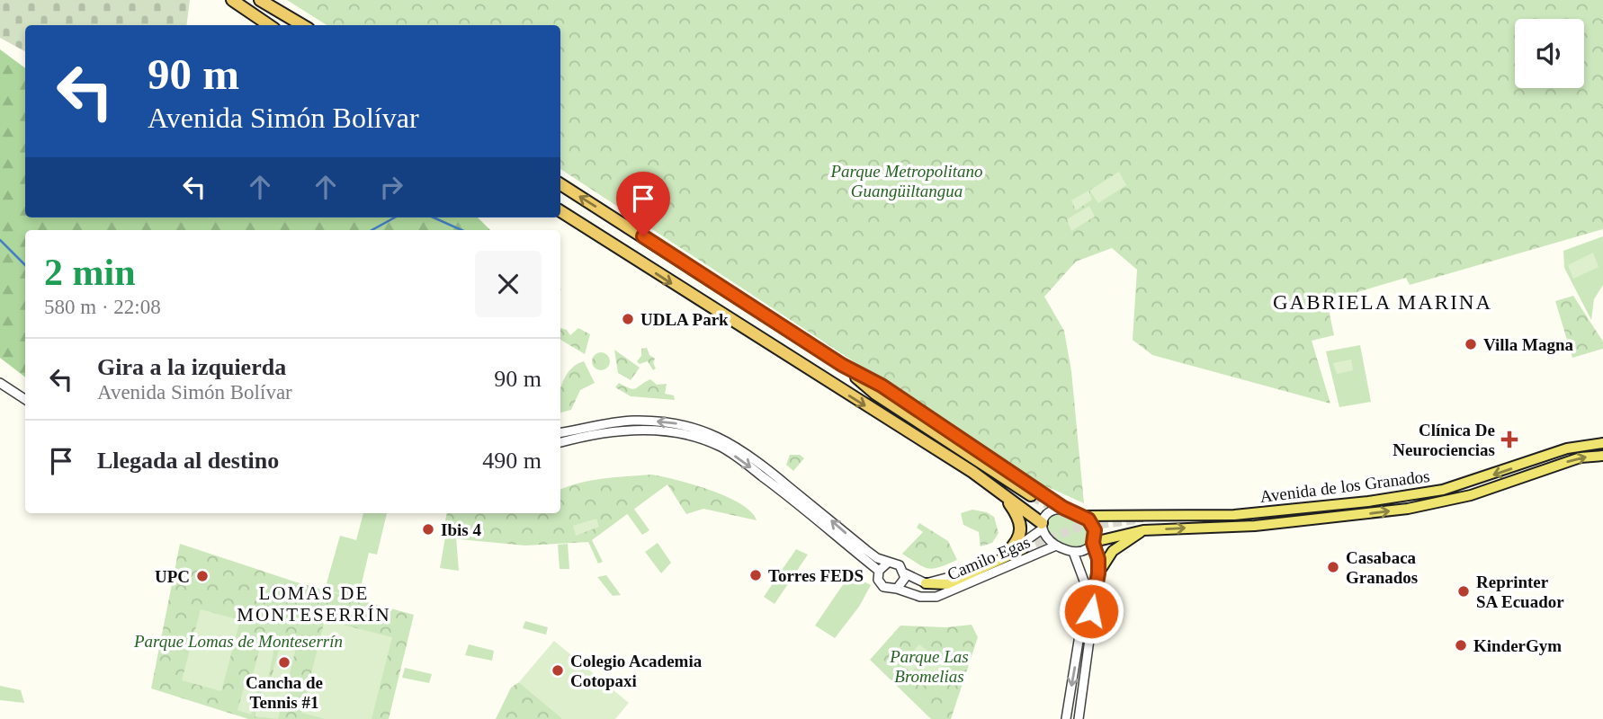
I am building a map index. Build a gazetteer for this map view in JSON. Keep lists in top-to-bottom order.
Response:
{
  "streets": {
    "main road": ["Avenida de los Granados"],
    "street": ["Camilo Egas"]
  },
  "crossings": [
    ["Avenida de los Granados", "Camilo Egas"]
  ],
  "districts": ["GABRIELA MARINA", "LOMAS DE MONTESERRÍN"],
  "parks": ["Parque Metropolitano Guangüiltangua", "Parque Lomas de Monteserrín", "Parque Las Bromelias"],
  "places": {
    "other": [
      "UDLA Park",
      "Villa Magna",
      "Ibis 4",
      "Casabaca Granados",
      "Torres FEDS",
      "UPC",
      "Reprinter SA Ecuador",
      "KinderGym",
      "Cancha de Tennis #1",
      "Colegio Academia Cotopaxi"
    ],
    "health": ["Clínica De Neurociencias"]
  },
  "page": {
    "turn": ["90 m", "Avenida Simón Bolívar"],
    "heading": ["2 min", "580 m · 22:08"],
    "list": [
      {
        "name": "Gira a la izquierda",
        "note": "Avenida Simón Bolívar",
        "value": "90 m"
      },
      {
        "name": "Llegada al destino",
        "value": "490 m"
      }
    ]
  }
}
